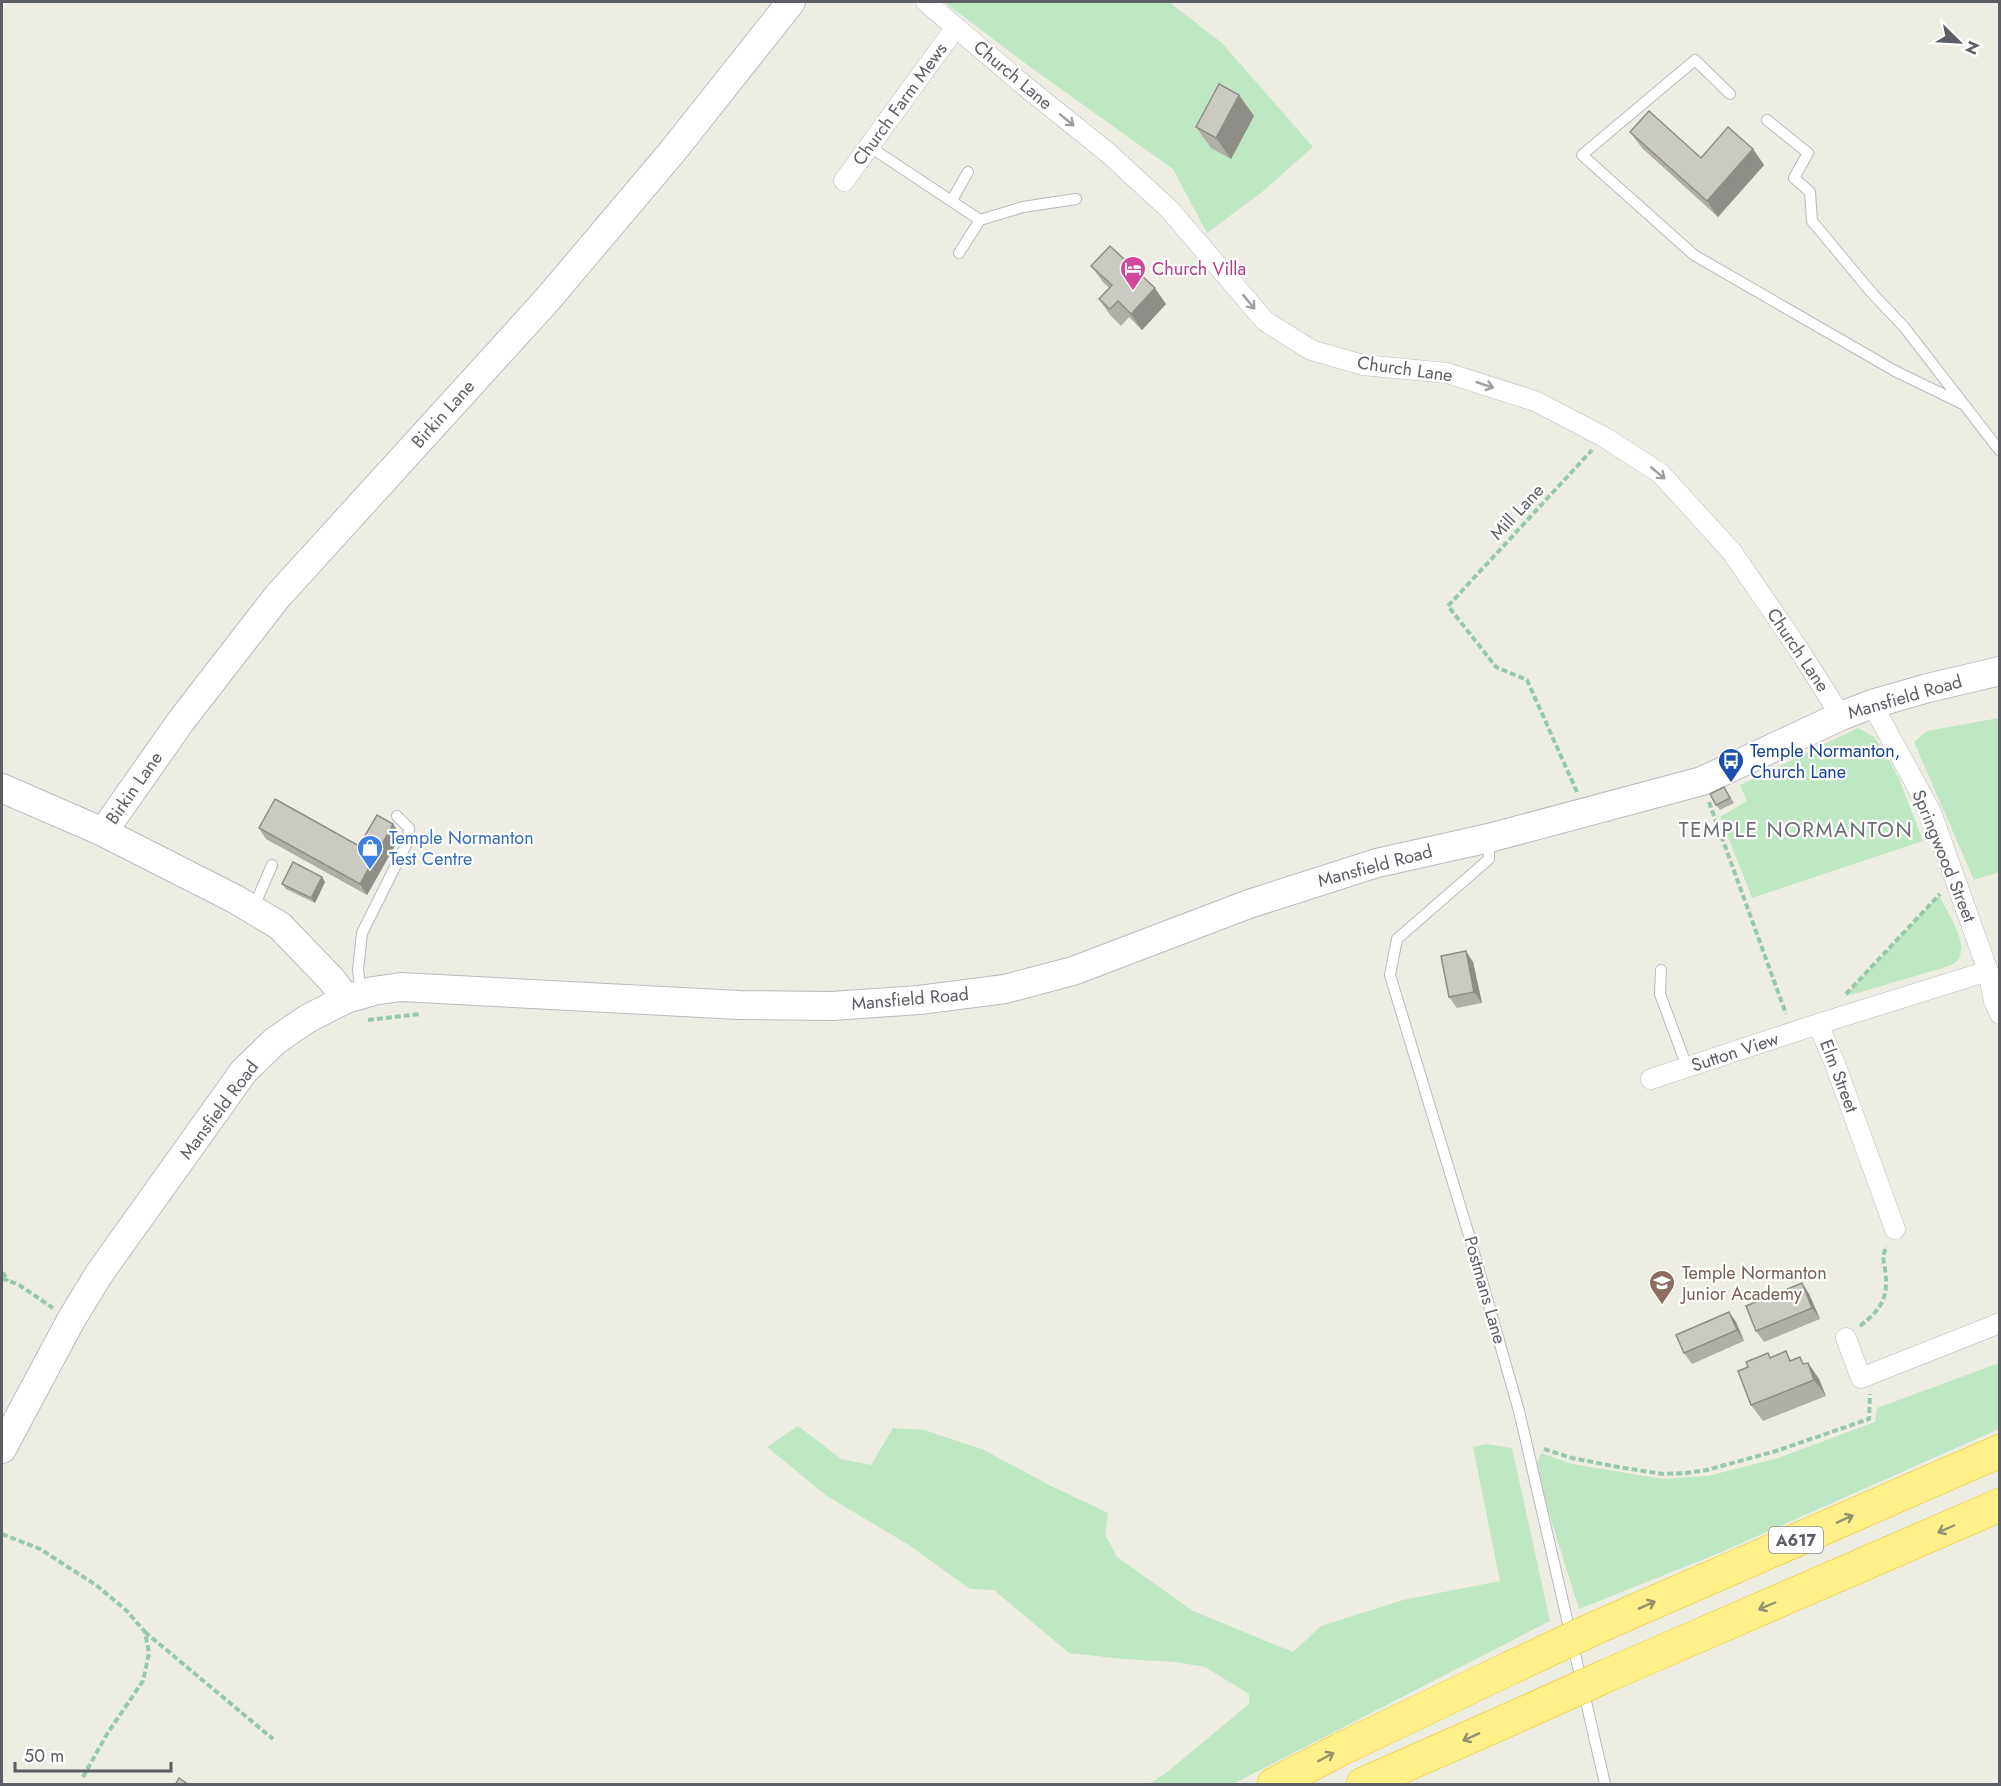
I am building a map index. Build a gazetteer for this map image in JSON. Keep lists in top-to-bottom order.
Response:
{
  "streets": {
    "highway": ["A617"],
    "main road": ["Birkin Lane", "Mansfield Road"],
    "street": [
      "Church Lane",
      "Church Farm Mews",
      "Springwood Street",
      "Sutton View",
      "Elm Street"
    ],
    "lane": ["Postmans Lane"],
    "path": ["Mill Lane"]
  },
  "crossings": [
    ["Church Lane", "Church Farm Mews"],
    ["Church Lane", "Mill Lane"],
    ["Church Lane", "Mansfield Road"],
    ["Mill Lane", "Mansfield Road"],
    ["Mansfield Road", "Springwood Street"],
    ["Mansfield Road", "Postmans Lane"],
    ["Springwood Street", "Elm Street"],
    ["Sutton View", "Elm Street"]
  ],
  "one_way": ["Church Lane"],
  "districts": ["TEMPLE NORMANTON"],
  "places": {
    "hotel": ["Church Villa"],
    "bus stop": ["Temple Normanton, Church Lane"],
    "shop": ["Temple Normanton Test Centre"],
    "school or university": ["Temple Normanton Junior Academy"]
  },
  "scale_bar": "50 m",
  "north": "bottom right"
}
